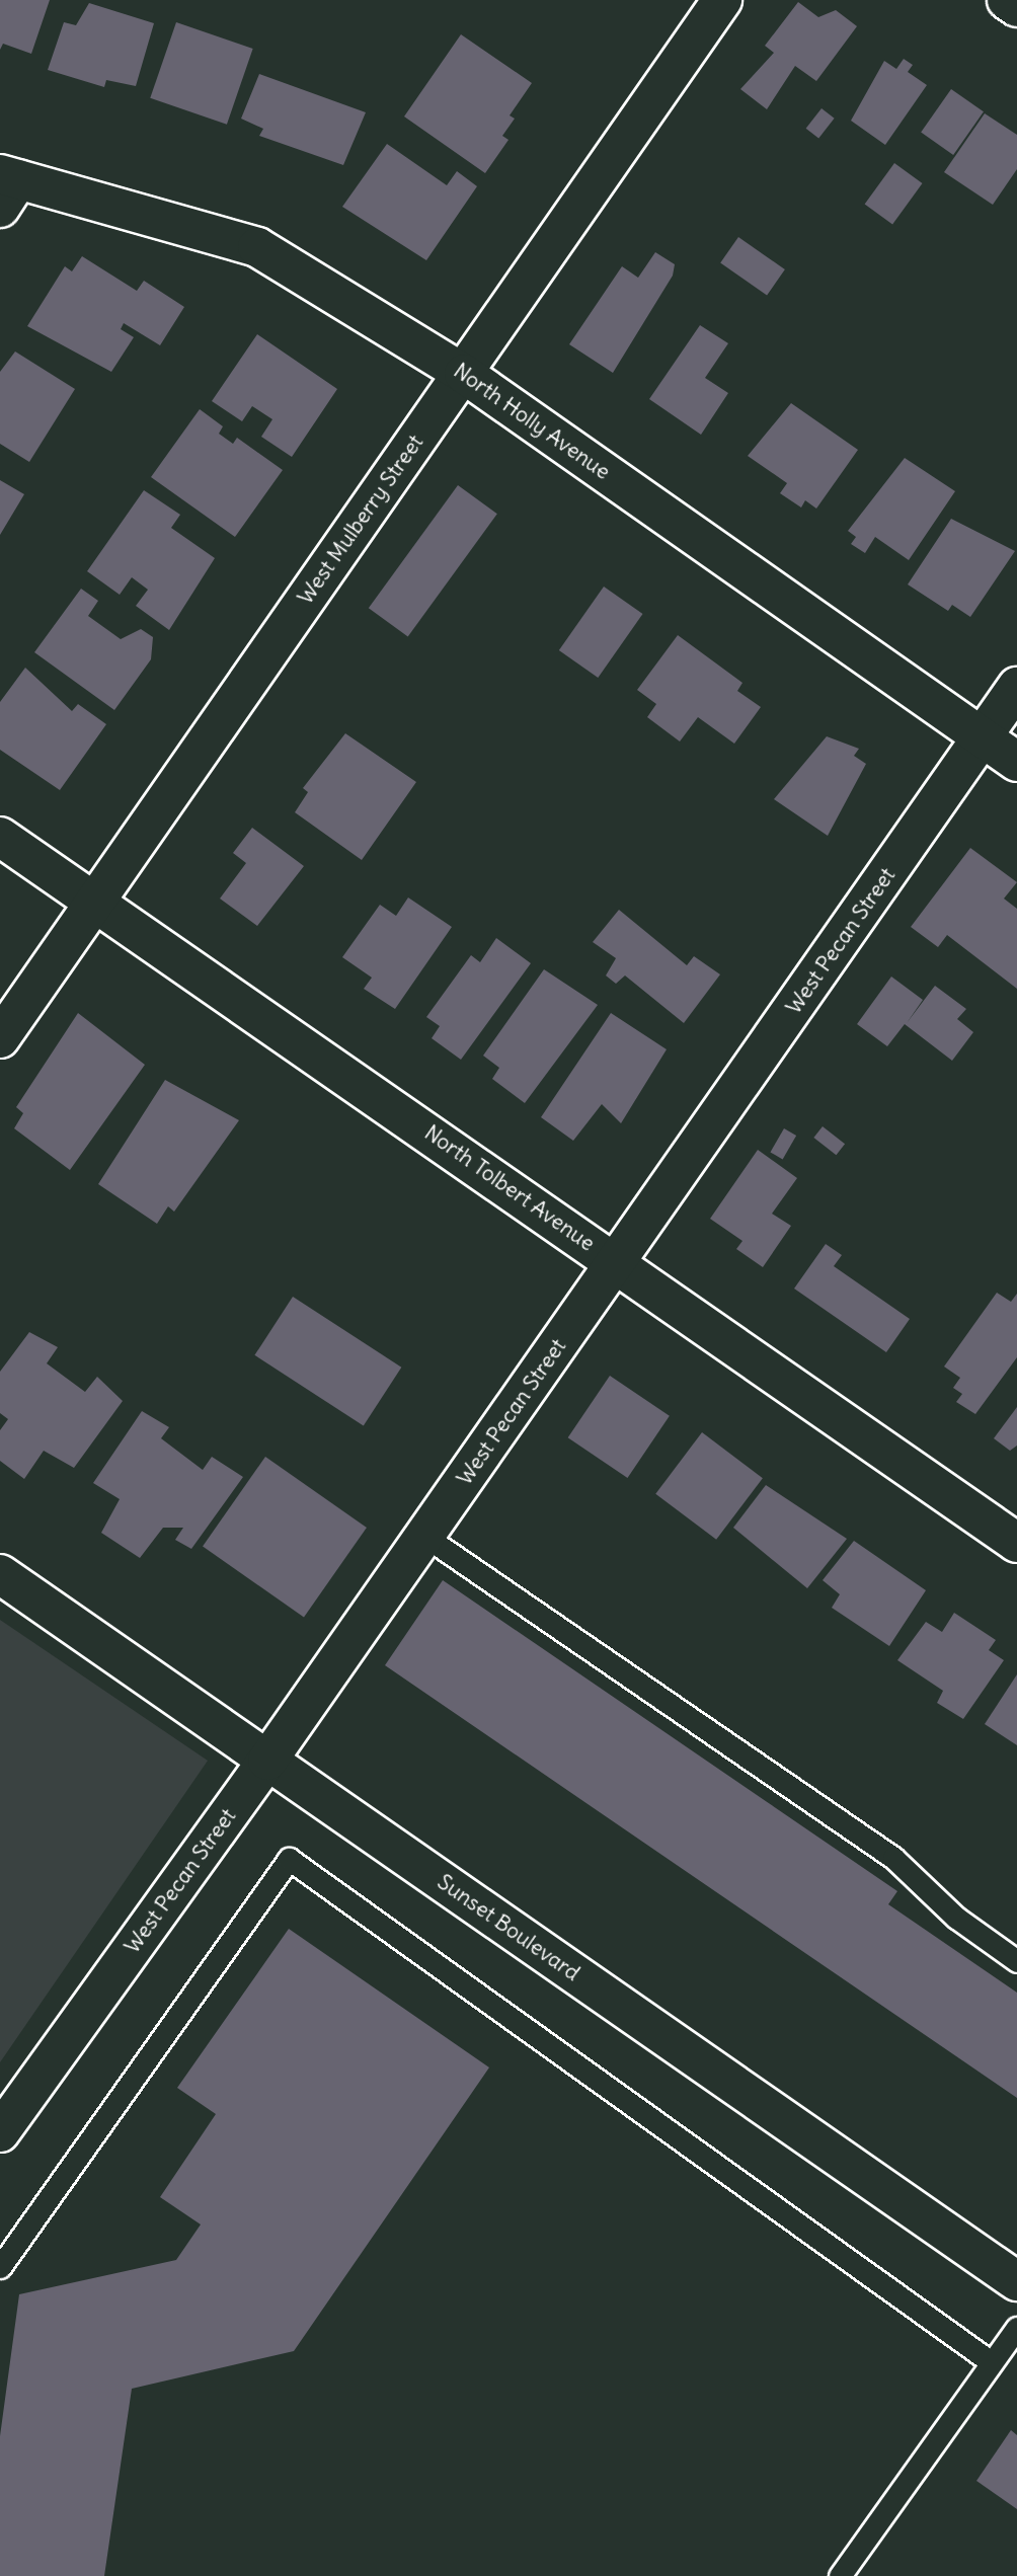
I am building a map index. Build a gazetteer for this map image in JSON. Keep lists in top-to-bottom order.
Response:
{
  "streets": {
    "street": [
      "North Holly Avenue",
      "West Mulberry Street",
      "West Pecan Street",
      "North Tolbert Avenue",
      "Sunset Boulevard"
    ]
  },
  "crossings": [
    ["North Holly Avenue", "West Mulberry Street"],
    ["North Holly Avenue", "West Pecan Street"],
    ["West Mulberry Street", "North Tolbert Avenue"],
    ["West Pecan Street", "North Tolbert Avenue"],
    ["West Pecan Street", "Sunset Boulevard"]
  ]
}
